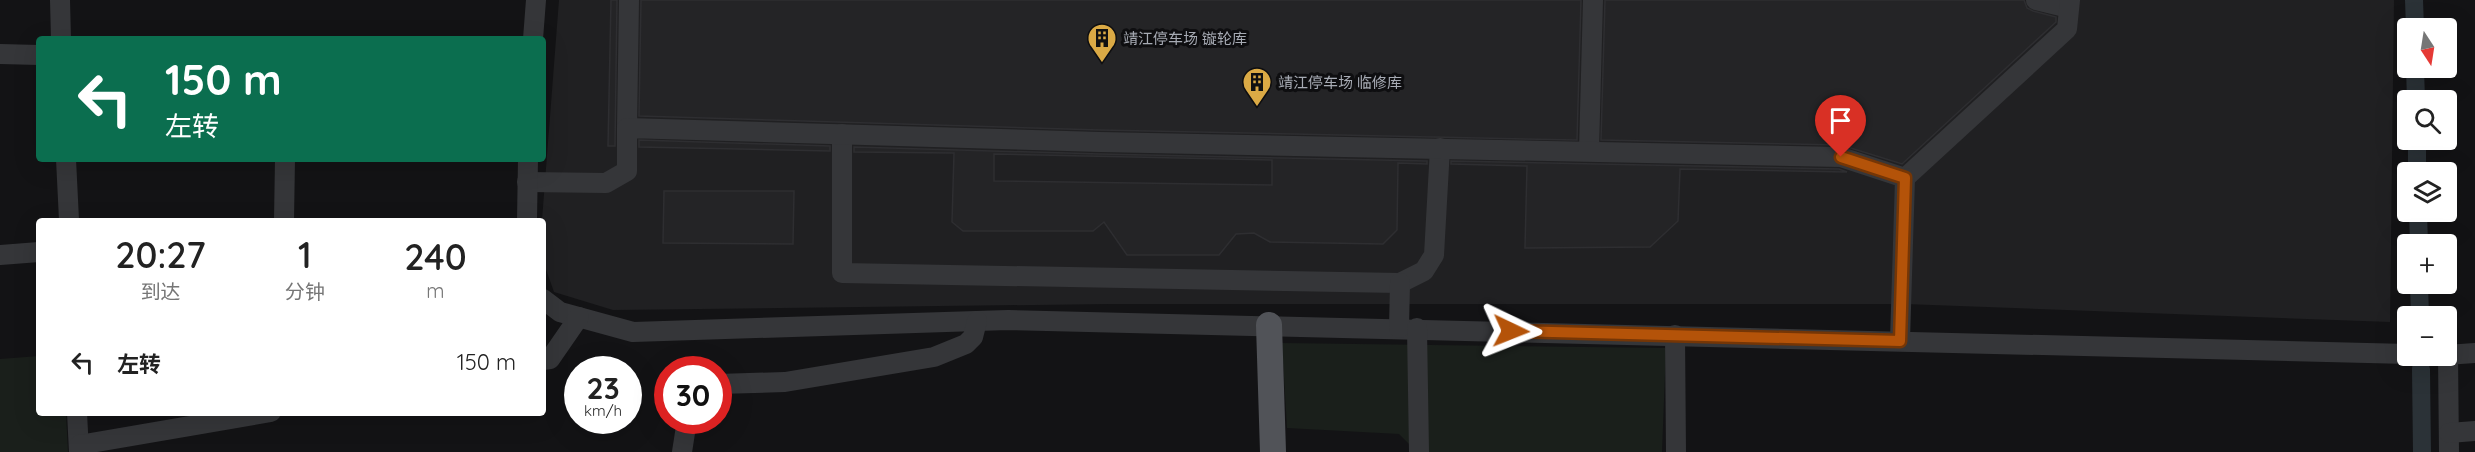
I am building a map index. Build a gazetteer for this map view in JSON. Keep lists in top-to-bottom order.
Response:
{
  "places": {
    "building": ["靖江停车场 镟轮库", "靖江停车场 临修库"]
  },
  "north": "bottom",
  "page": {
    "map_buttons": ["+", "−"],
    "turn": ["150 m", "左转"],
    "eta": [
      "20:27",
      "到达",
      "1",
      "分钟",
      "240",
      "m"
    ],
    "list": [
      {
        "name": "左转",
        "value": "150 m"
      }
    ],
    "speed": "23 km/h",
    "limit": "30"
  }
}
